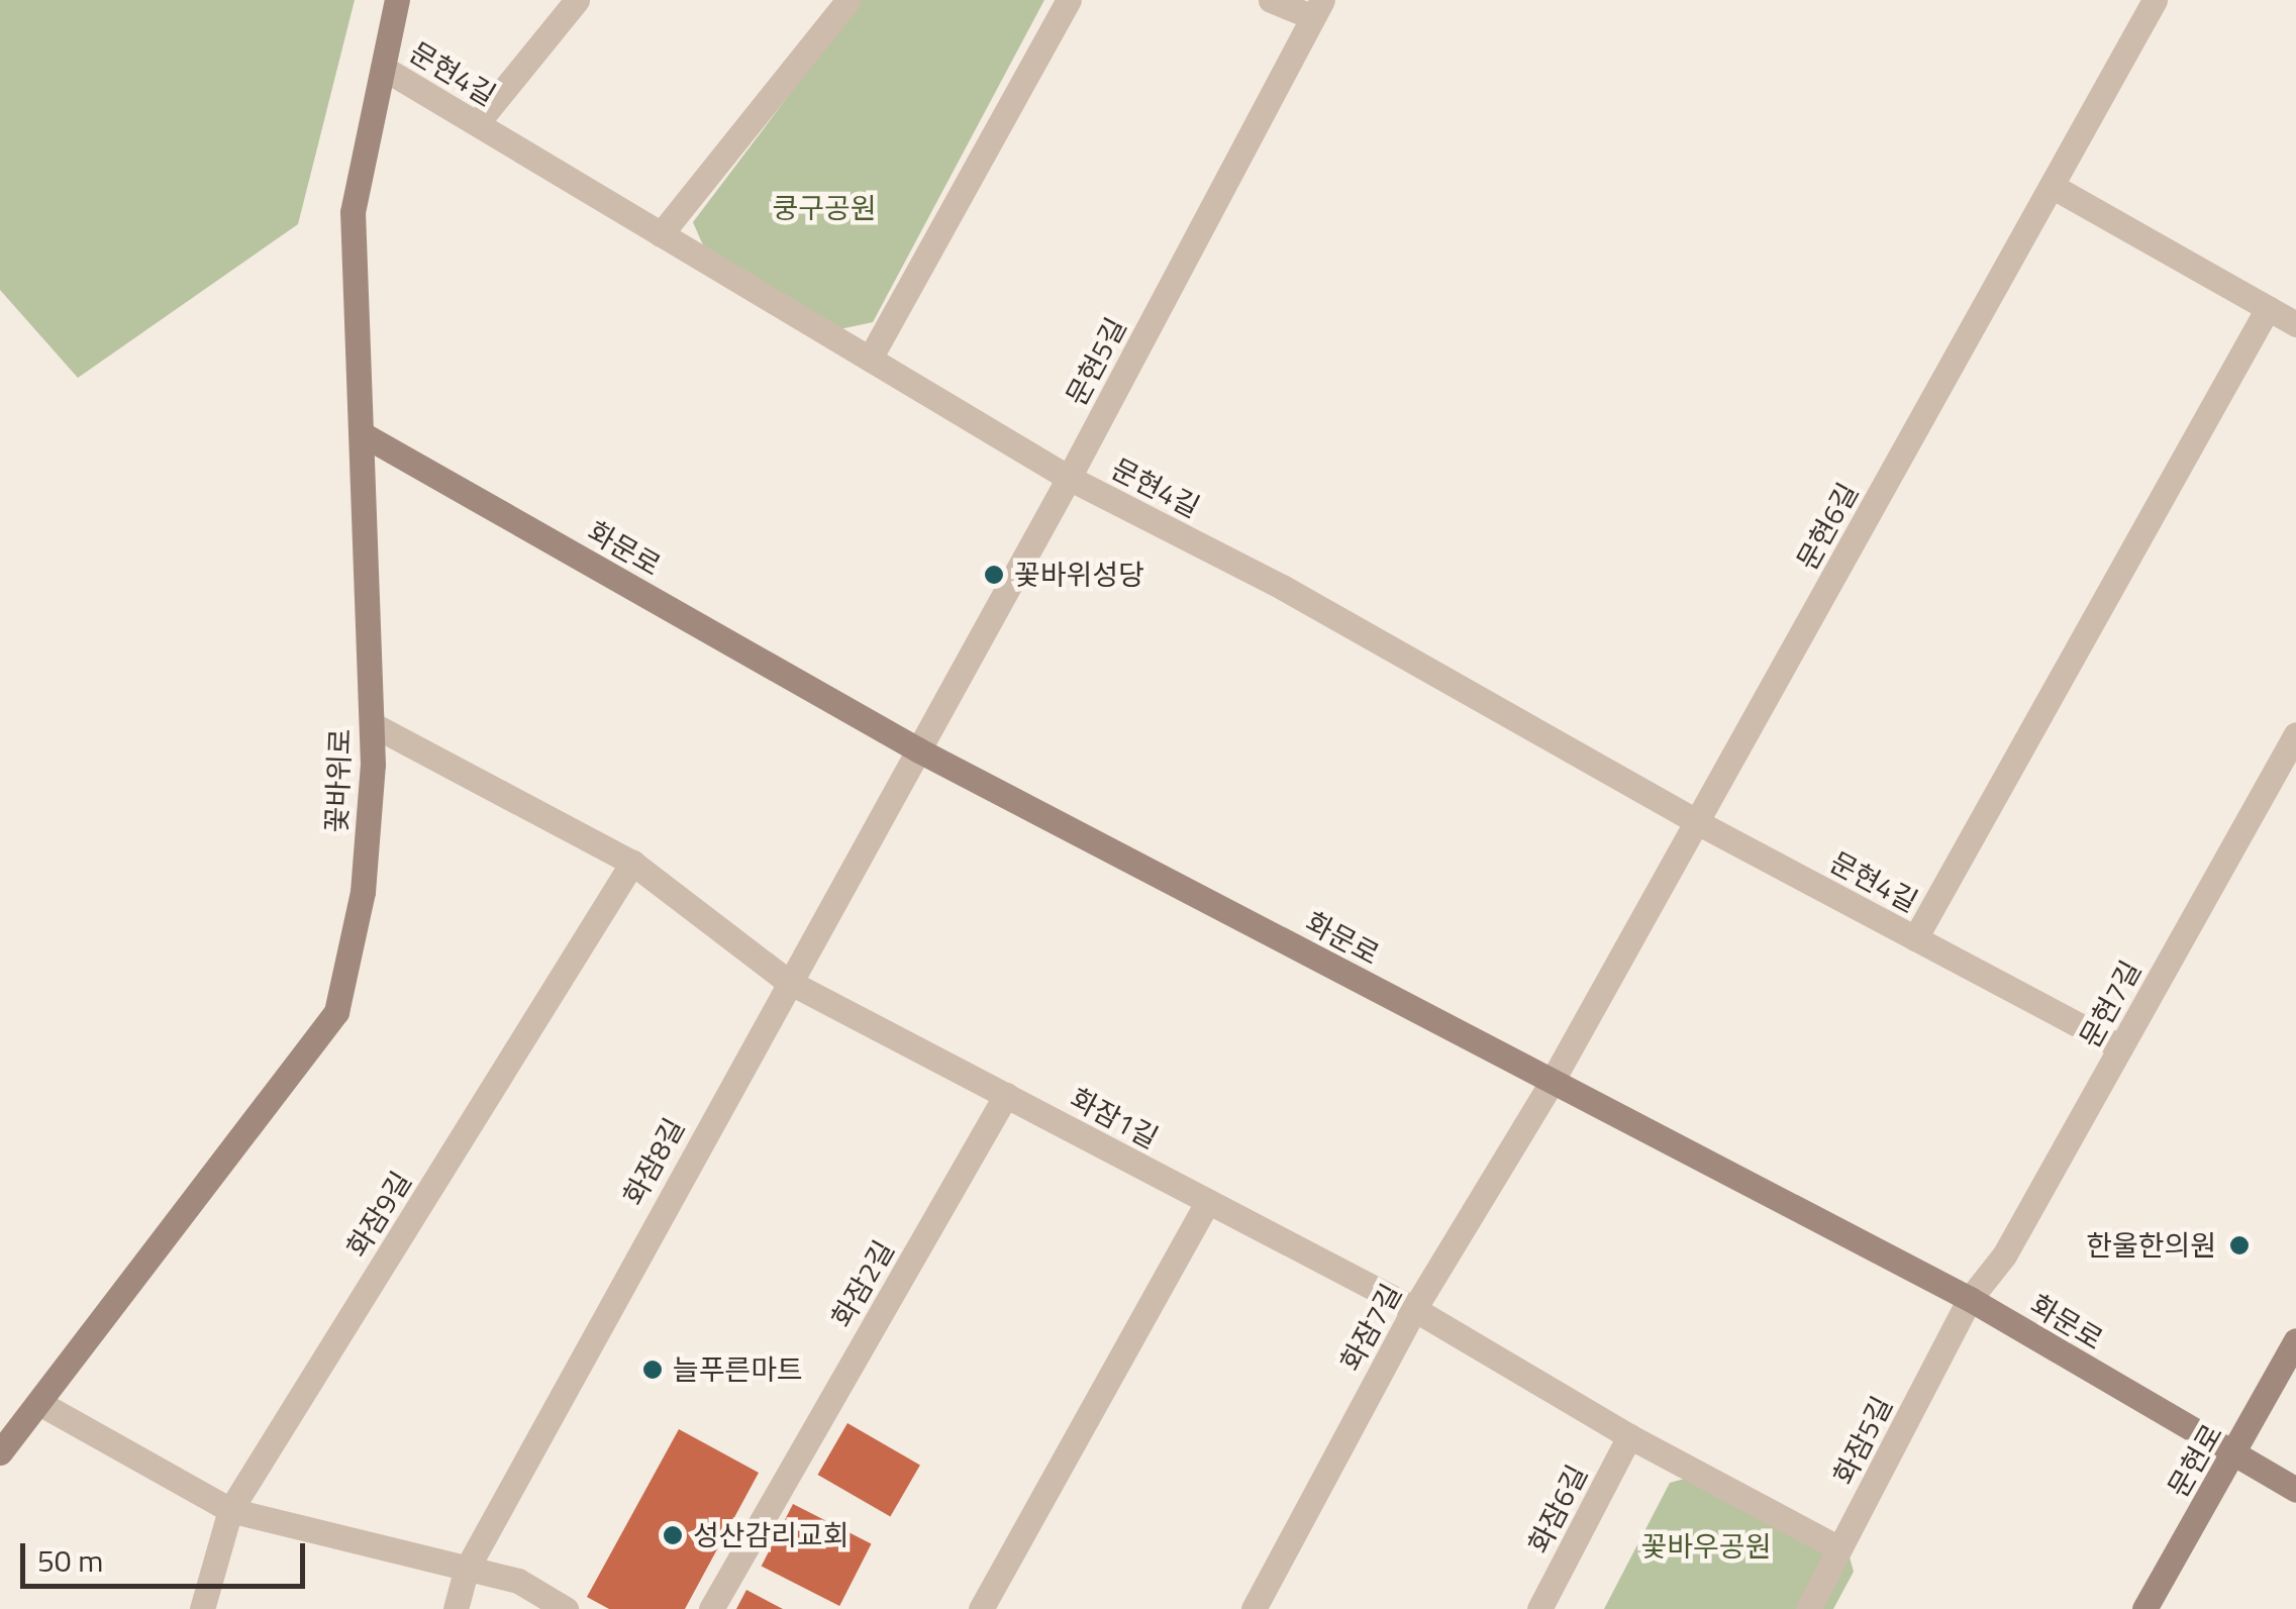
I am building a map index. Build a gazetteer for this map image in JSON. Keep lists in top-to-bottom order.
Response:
{
  "streets": {
    "street": [
      "문현4길",
      "문현5길",
      "문현6길",
      "화문로",
      "꽃바위로",
      "문현7길",
      "화잠1길",
      "화잠8길",
      "화잠9길",
      "화잠2길",
      "화잠7길",
      "화잠5길",
      "문현로",
      "화잠6길"
    ]
  },
  "crossings": [
    ["문현4길", "문현5길"],
    ["문현4길", "문현6길"],
    ["문현4길", "꽃바위로"],
    ["문현4길", "문현7길"],
    ["문현5길", "화문로"],
    ["문현5길", "화잠8길"],
    ["문현6길", "화문로"],
    ["문현6길", "화잠7길"],
    ["화문로", "꽃바위로"],
    ["화문로", "문현7길"],
    ["화문로", "화잠8길"],
    ["화문로", "화잠7길"],
    ["화문로", "화잠5길"],
    ["화문로", "문현로"],
    ["꽃바위로", "화잠1길"],
    ["문현7길", "화잠5길"],
    ["화잠1길", "화잠8길"],
    ["화잠1길", "화잠9길"],
    ["화잠1길", "화잠2길"],
    ["화잠1길", "화잠7길"],
    ["화잠1길", "화잠5길"],
    ["화잠1길", "화잠6길"]
  ],
  "parks": ["쿵구공원", "꽃바우공원"],
  "places": [
    "꽃바위성당",
    "한울한의원",
    "늘푸른마트",
    "성산감리교회"
  ],
  "scale_bar": "50 m"
}
